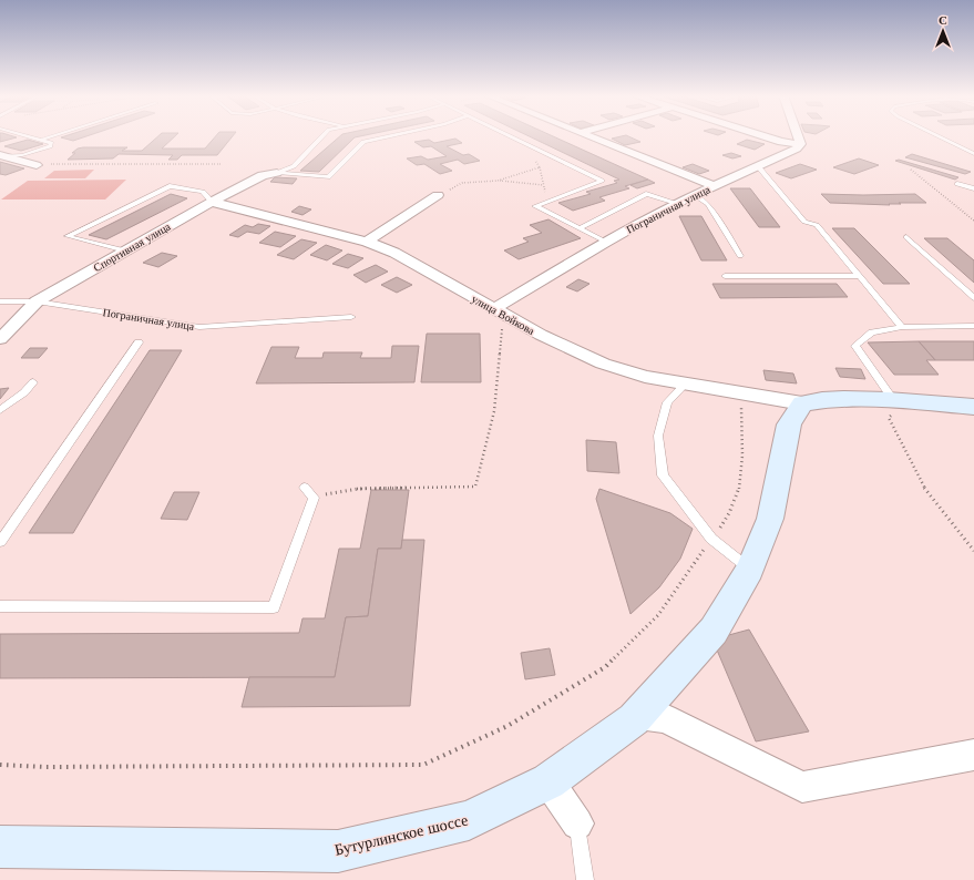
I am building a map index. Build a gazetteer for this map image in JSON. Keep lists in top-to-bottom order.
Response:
{
  "streets": {
    "main road": ["Бутурлинское шоссе"],
    "street": ["Пограничная улица", "Спортивная улица", "улица Войкова"]
  },
  "crossings": [
    ["Пограничная улица", "Спортивная улица"],
    ["Пограничная улица", "улица Войкова"],
    ["Спортивная улица", "улица Войкова"],
    ["улица Войкова", "Бутурлинское шоссе"]
  ],
  "north": "top"
}
